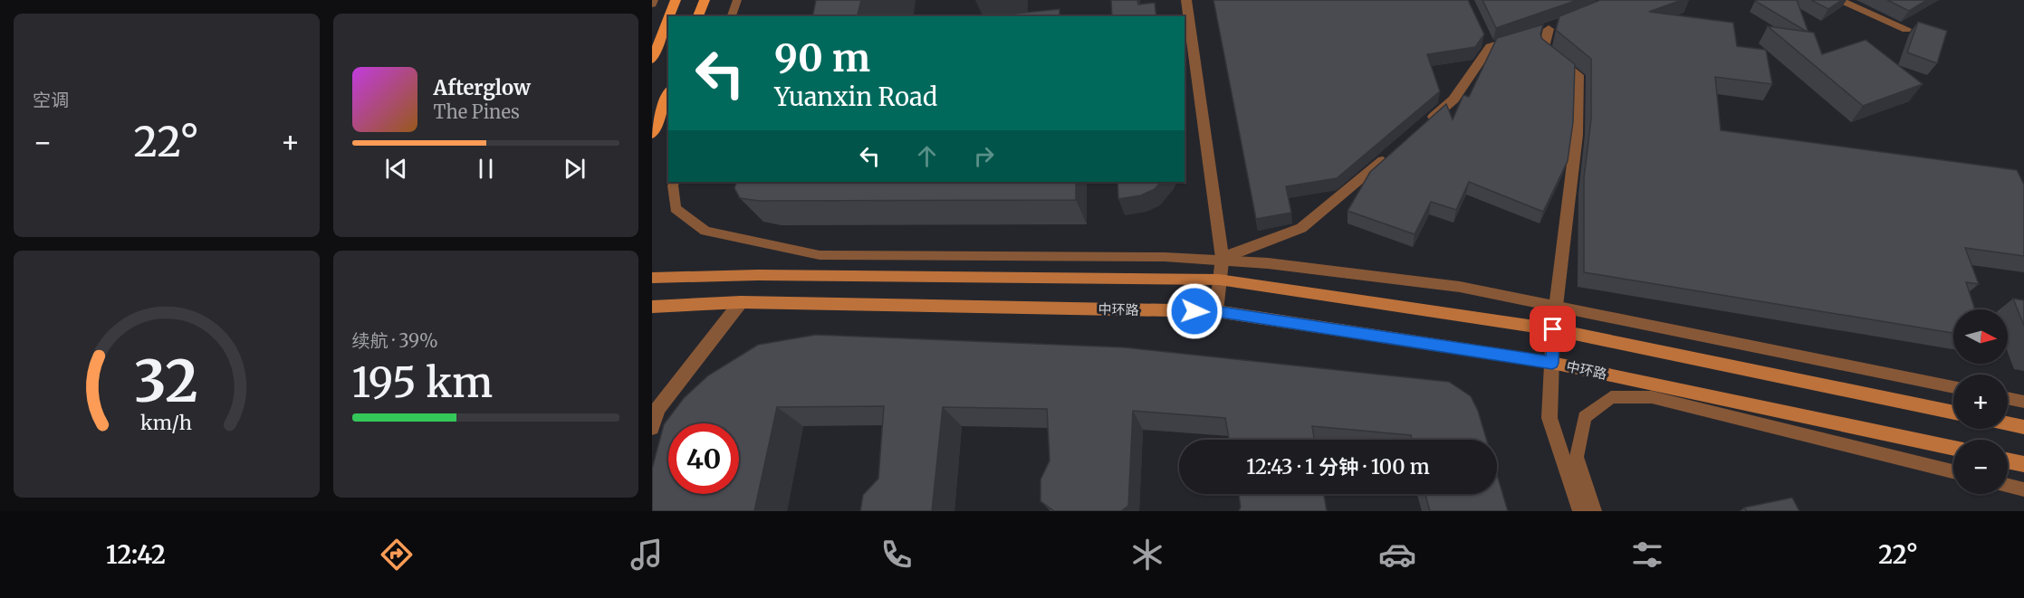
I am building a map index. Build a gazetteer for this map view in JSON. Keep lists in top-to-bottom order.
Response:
{
  "streets": {
    "street": ["中环路"]
  },
  "north": "right",
  "page": {
    "tile": [
      "空调",
      ["续航 · 39%", "195 km"]
    ],
    "turn": ["90 m", "Yuanxin Road"],
    "song": ["Afterglow", "The Pines"],
    "heat": ["−", "22°", "+"],
    "map_buttons": ["+", "−"],
    "limit": "40",
    "trip": "12:43 · 1 分钟 · 100 m",
    "tabs": ["12:42", "22°"],
    "gauge": ["32", "km/h"]
  }
}
